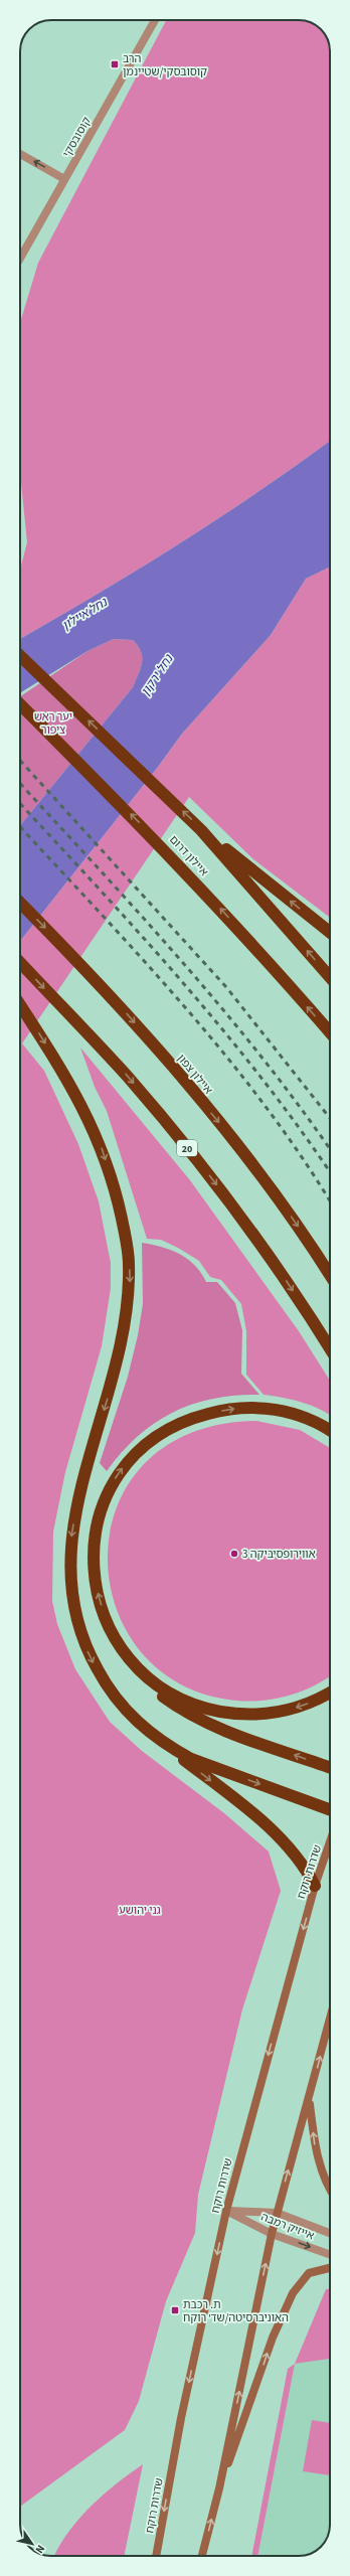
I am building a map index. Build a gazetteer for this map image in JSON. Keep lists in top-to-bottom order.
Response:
{
  "streets": {
    "highway": ["איילון דרום", "איילון צפון", "20"],
    "main road": ["שדרות רוקח"],
    "street": ["קוסובסקי", "אייזיק רמבה"]
  },
  "crossings": [
    ["שדרות רוקח", "אייזיק רמבה"]
  ],
  "water": ["נחל איילון", "נחל ירקון"],
  "parks": ["יער ראש ציפור", "גני יהושע"],
  "places": {
    "transit": ["הרב קוסובסקי/שטיינמן", "ת. רכבת האוניברסיטה/שד׳ רוקח"],
    "other": ["אווירופסיביקה 3"]
  },
  "north": "bottom right"
}
